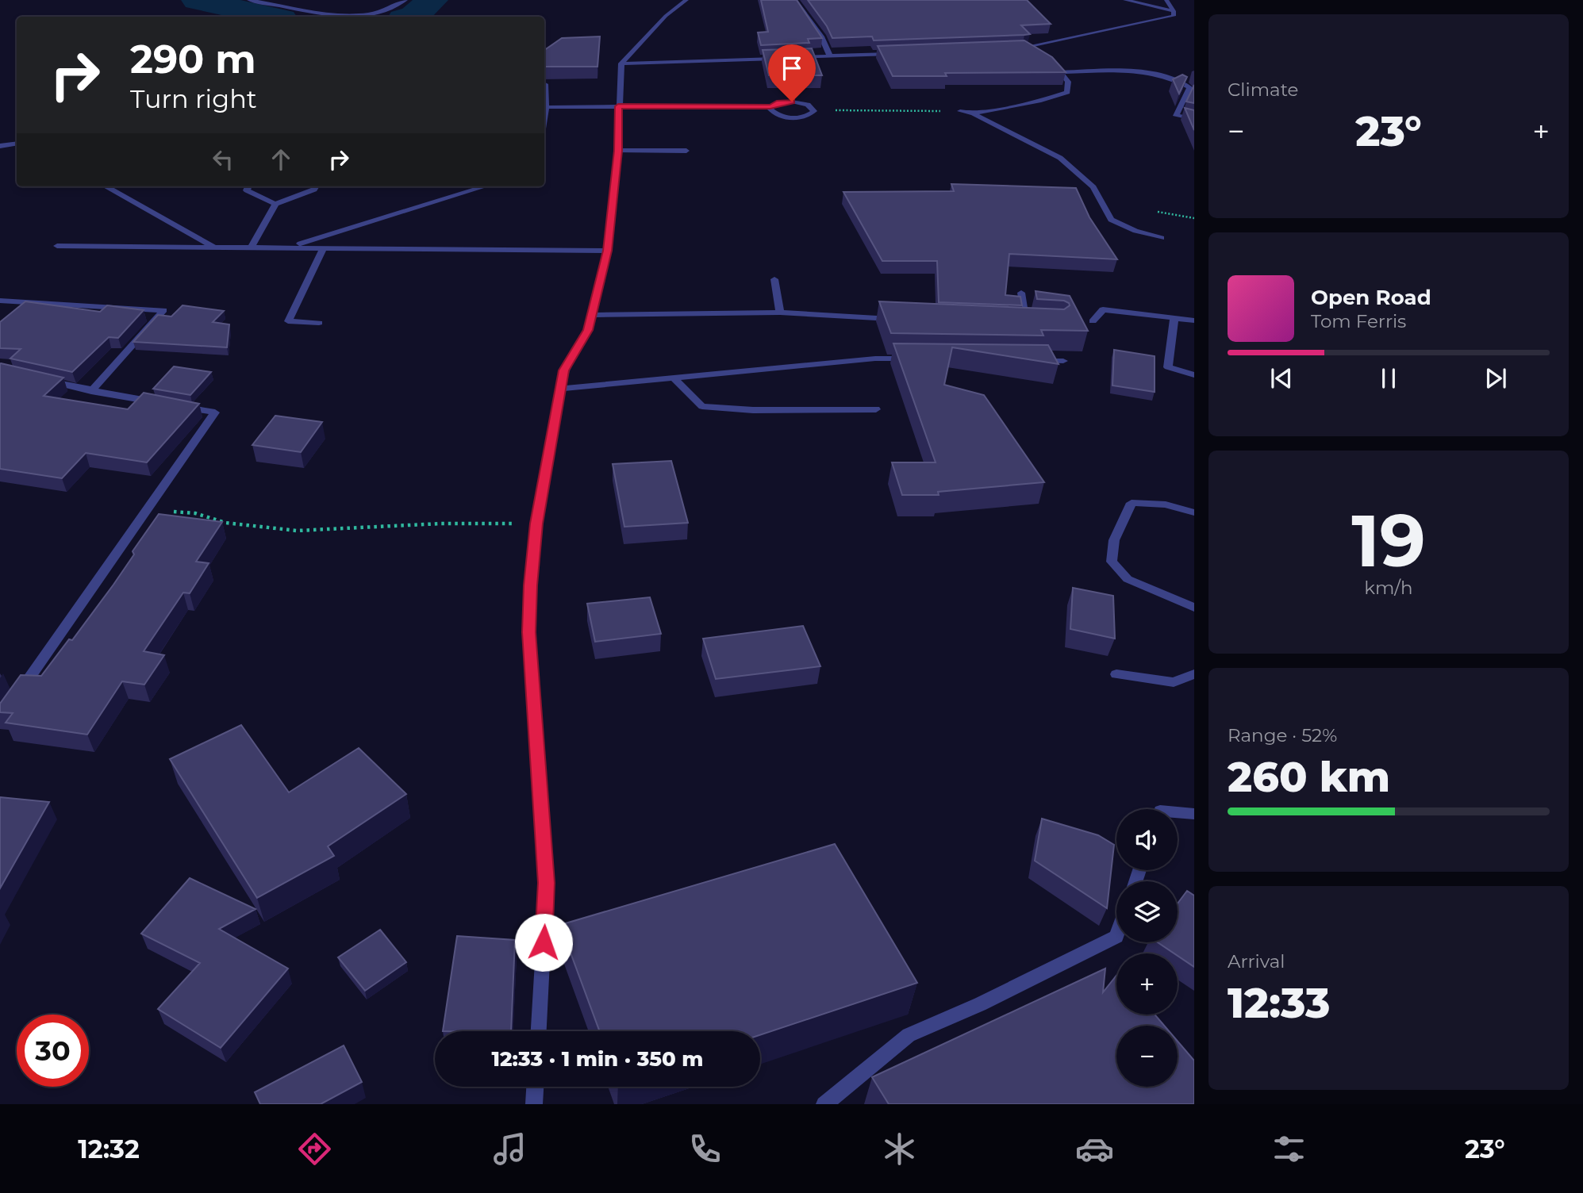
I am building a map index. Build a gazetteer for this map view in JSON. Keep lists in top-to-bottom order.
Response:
{
  "page": {
    "tile": [
      "Climate",
      ["19", "km/h"],
      ["Range · 52%", "260 km"],
      ["Arrival", "12:33"]
    ],
    "turn": ["290 m", "Turn right"],
    "heat": ["−", "23°", "+"],
    "song": ["Open Road", "Tom Ferris"],
    "map_buttons": ["+", "−"],
    "limit": "30",
    "trip": "12:33 · 1 min · 350 m",
    "tabs": ["12:32", "23°"]
  }
}
